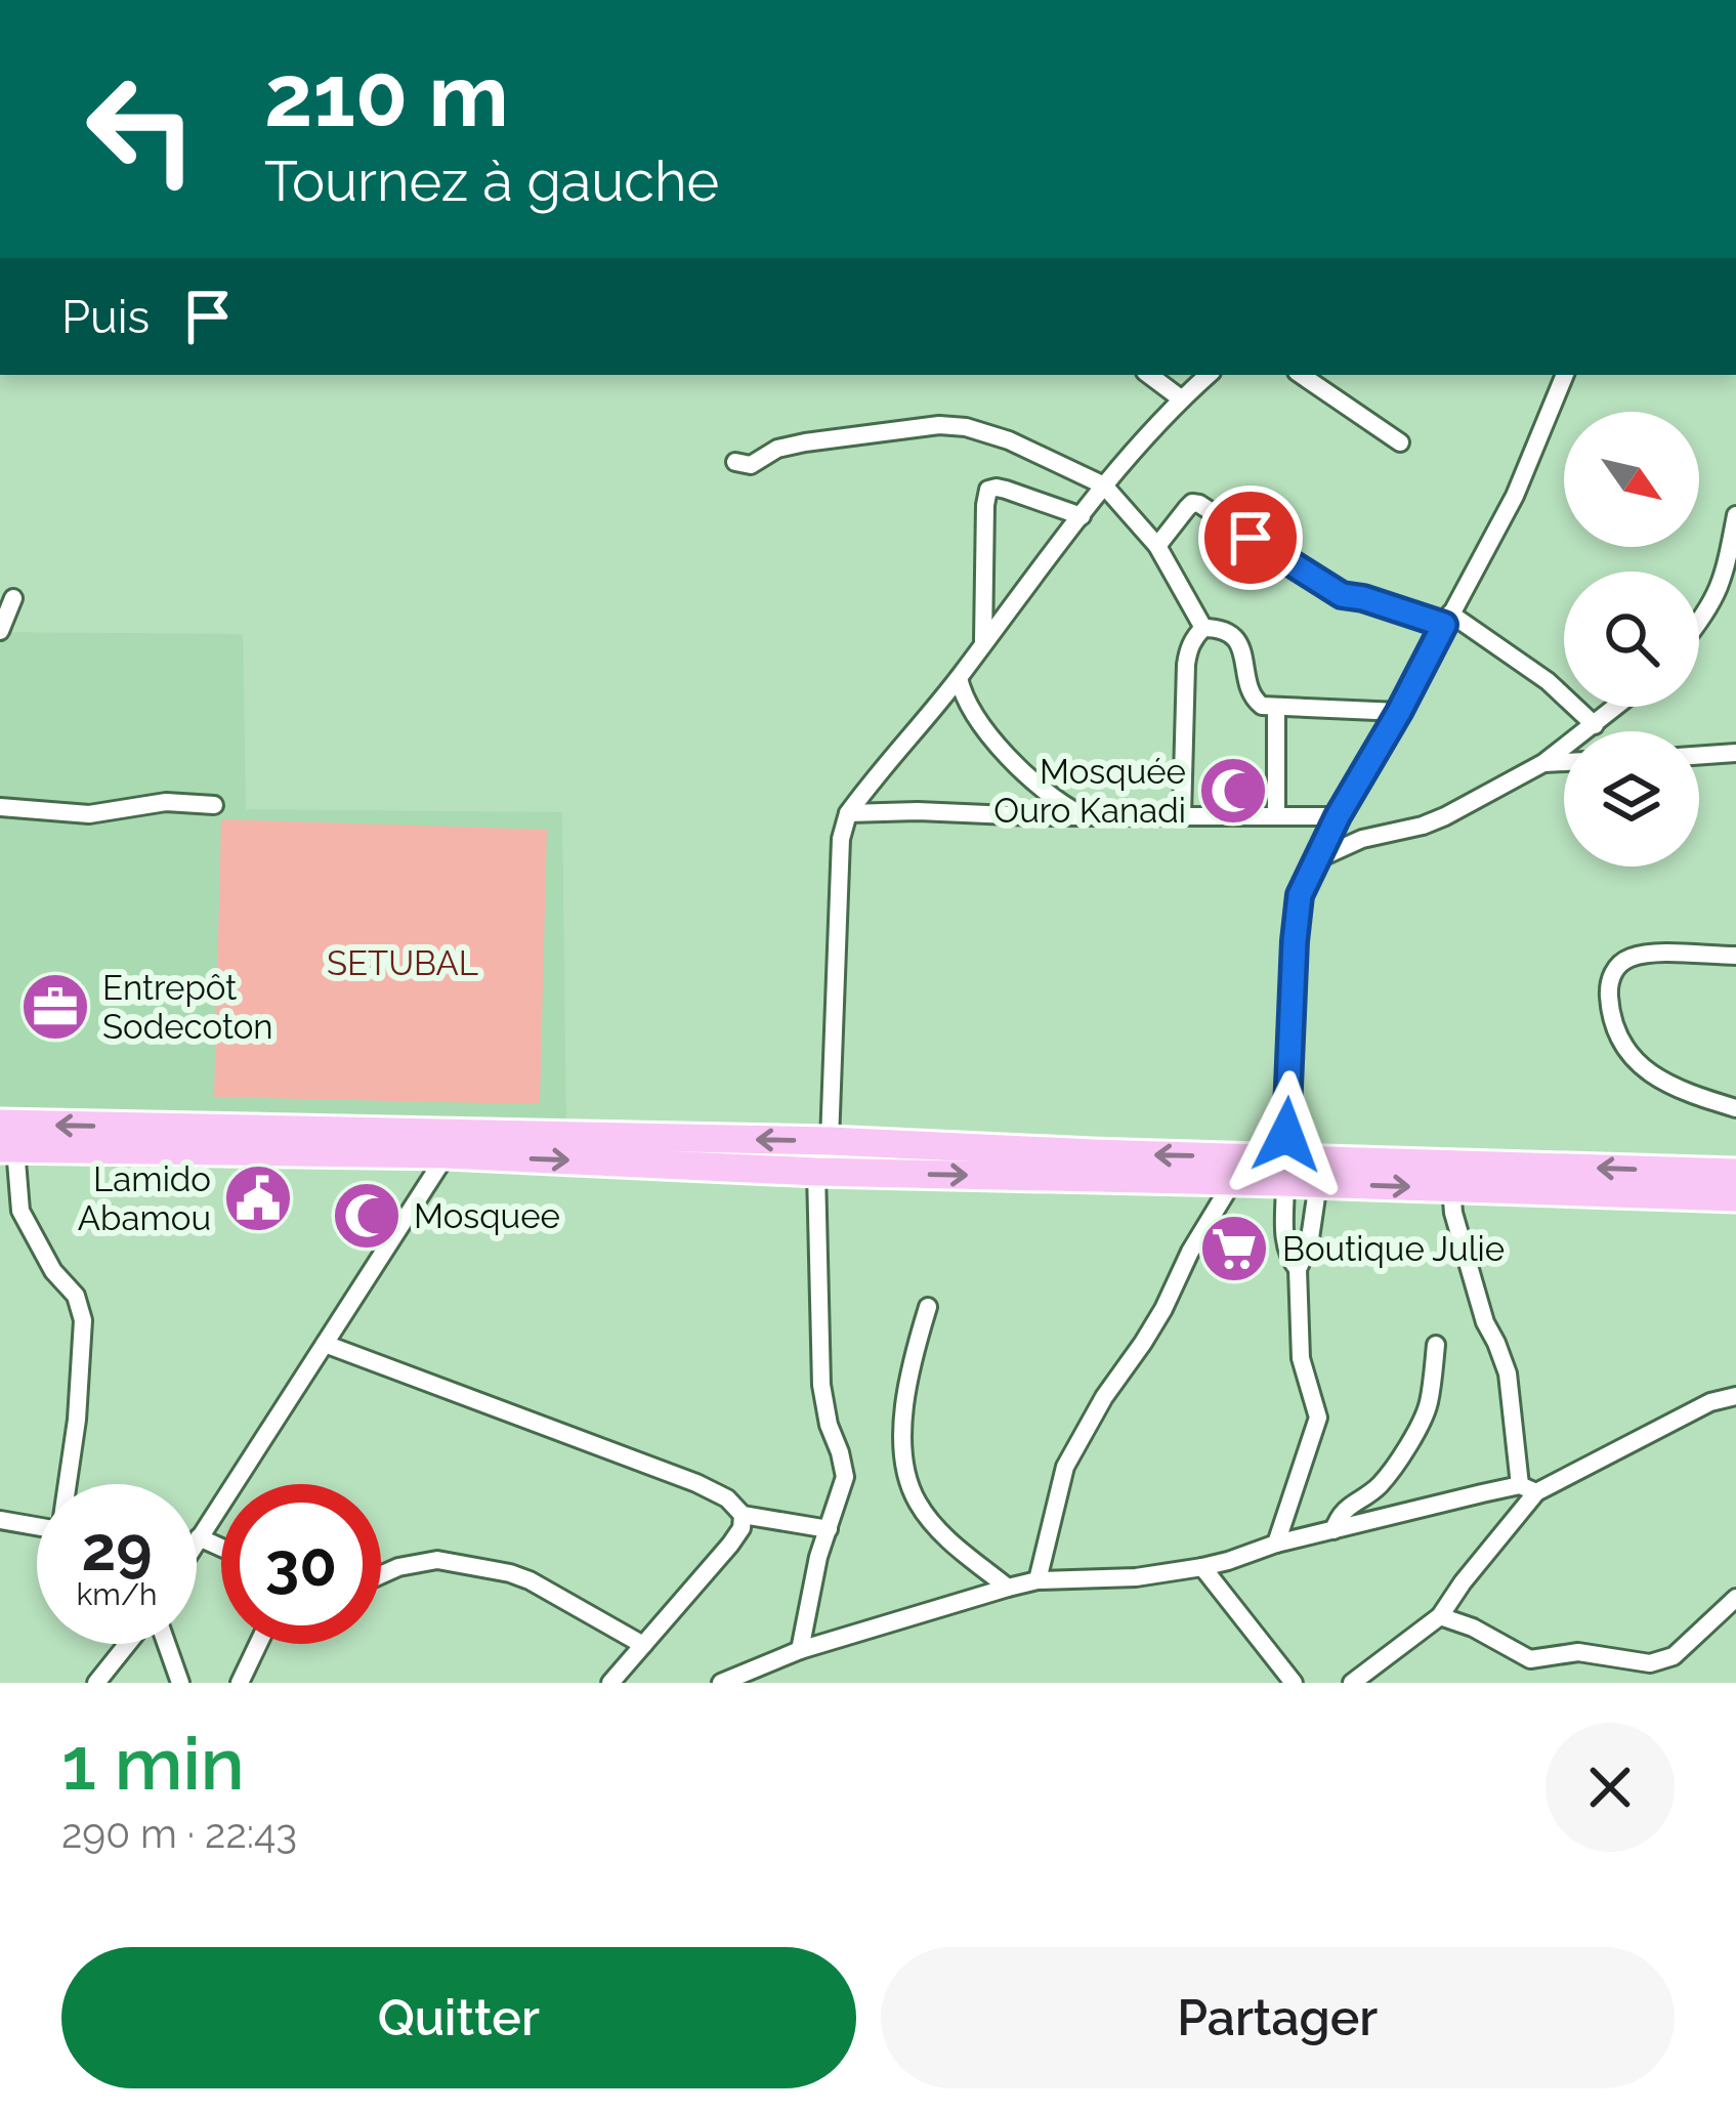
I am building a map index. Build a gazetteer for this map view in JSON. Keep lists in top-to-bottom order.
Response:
{
  "parks": ["SETUBAL"],
  "places": {
    "mosque": ["Mosquée Ouro Kanadi", "Mosquee"],
    "office": ["Entrepôt Sodecoton"],
    "public building": ["Lamido Abamou"],
    "supermarket": ["Boutique Julie"]
  },
  "north": "bottom right",
  "page": {
    "turn": ["210 m", "Tournez à gauche"],
    "then": "Puis",
    "speed": "29 km/h",
    "limit": "30",
    "heading": ["1 min", "290 m · 22:43"],
    "buttons": ["Quitter", "Partager"]
  }
}
